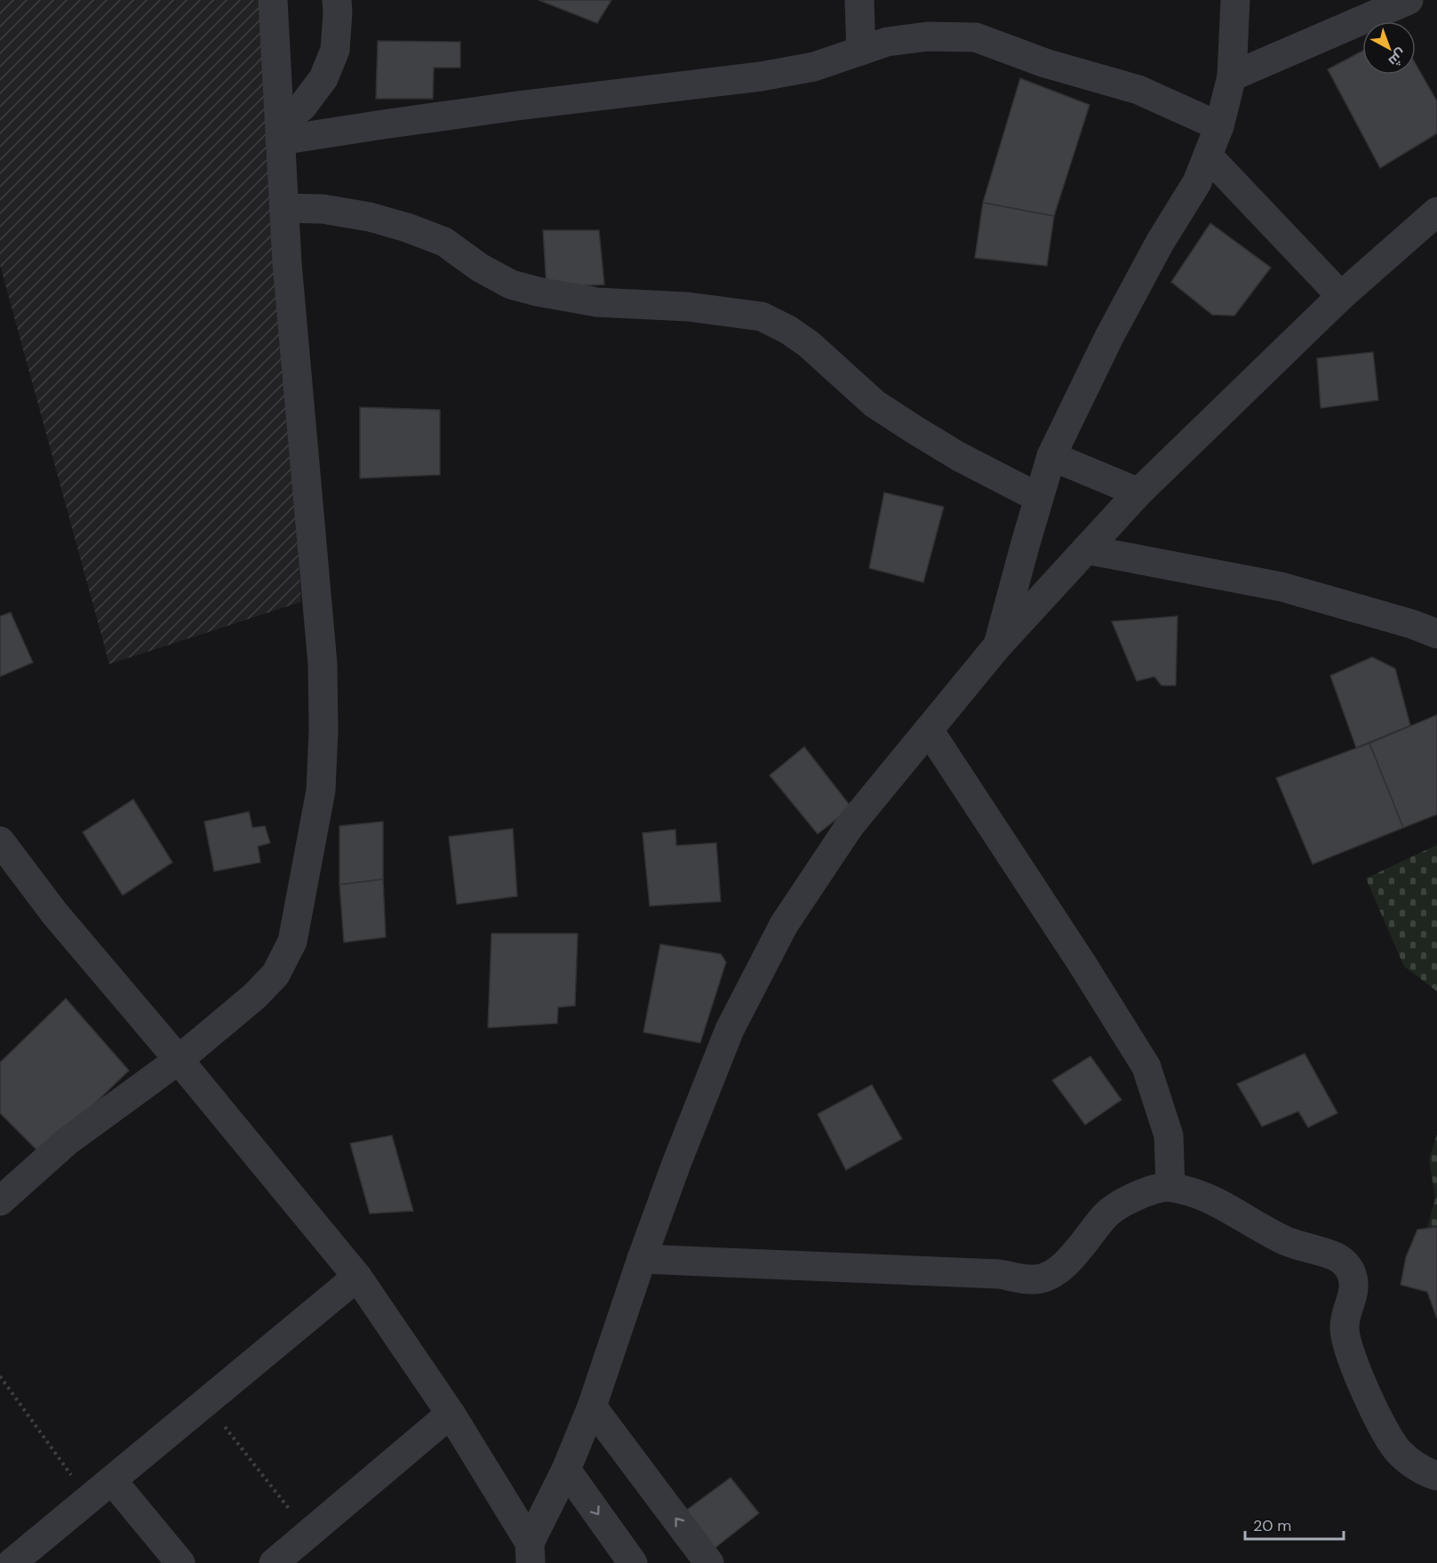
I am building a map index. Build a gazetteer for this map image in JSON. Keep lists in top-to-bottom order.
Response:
{
  "scale_bar": "20 m",
  "north": "bottom right"
}
